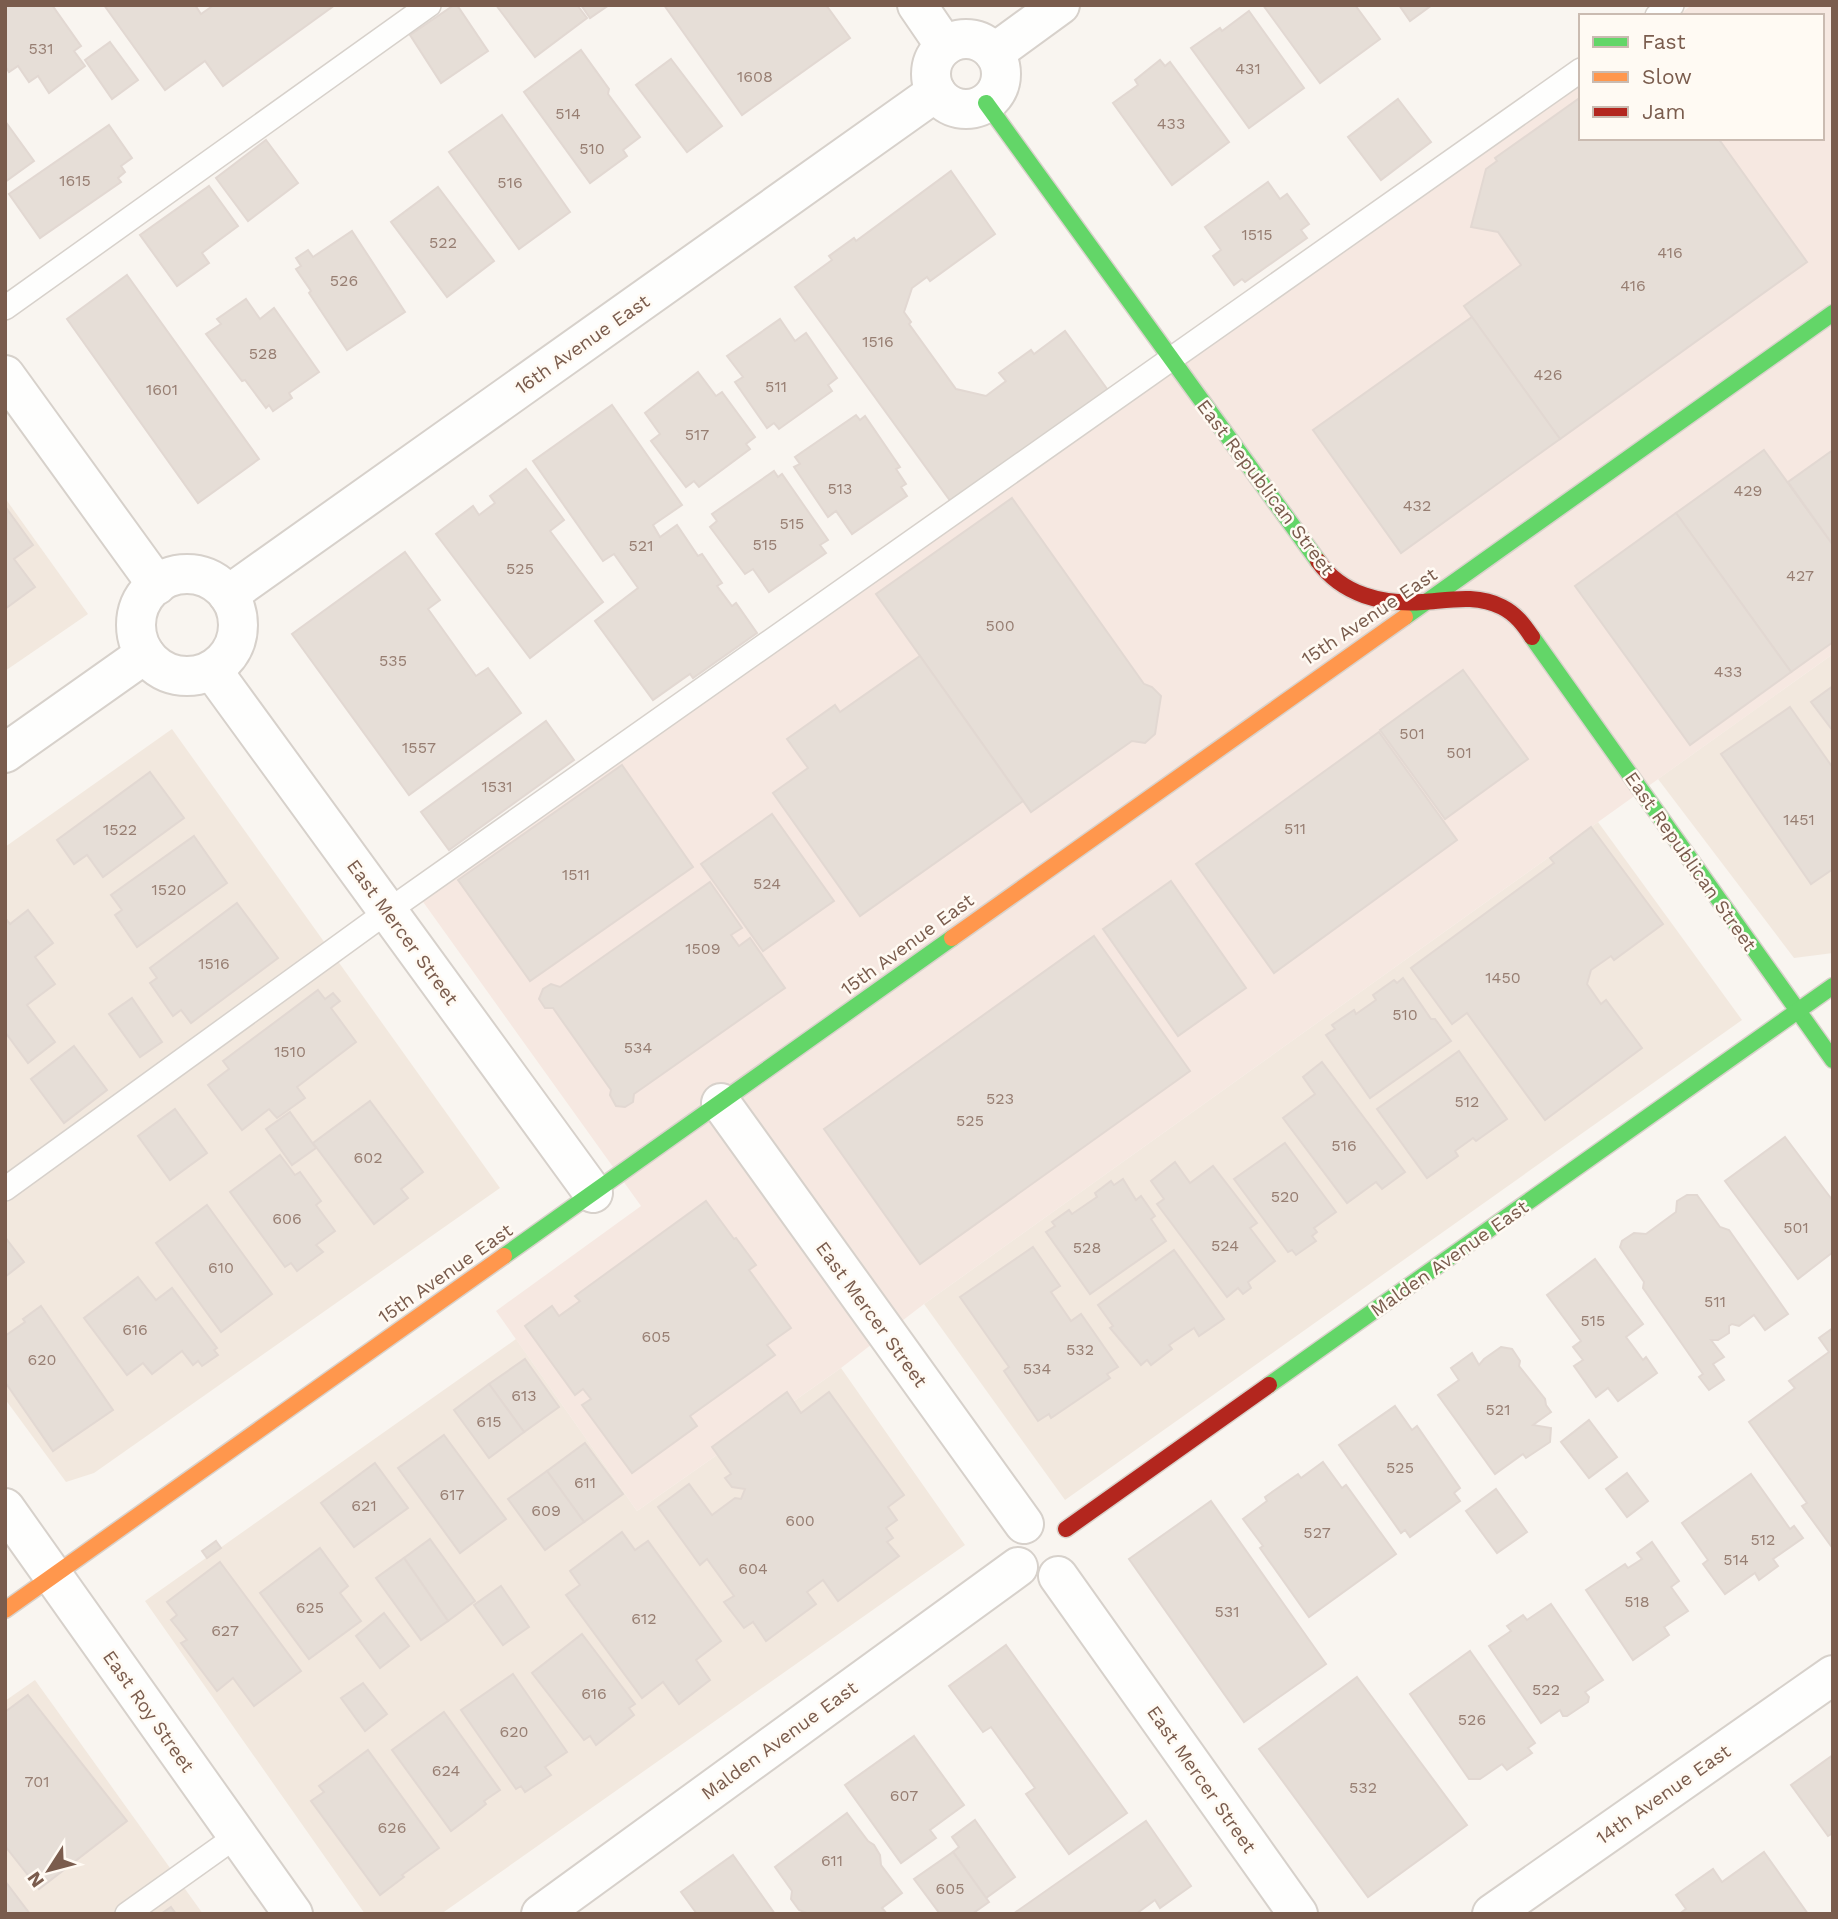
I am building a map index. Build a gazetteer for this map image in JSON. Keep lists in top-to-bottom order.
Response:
{
  "streets": {
    "street": [
      "16th Avenue East",
      "East Republican Street",
      "15th Avenue East",
      "East Mercer Street",
      "Malden Avenue East",
      "East Roy Street",
      "14th Avenue East"
    ]
  },
  "crossings": [
    ["16th Avenue East", "East Republican Street"],
    ["16th Avenue East", "East Mercer Street"],
    ["East Republican Street", "15th Avenue East"],
    ["East Republican Street", "Malden Avenue East"],
    ["15th Avenue East", "East Mercer Street"],
    ["15th Avenue East", "East Roy Street"],
    ["East Mercer Street", "Malden Avenue East"]
  ],
  "house_numbers": [
    "531",
    "431",
    "1608",
    "514",
    "433",
    "510",
    "1615",
    "516",
    "1515",
    "522",
    "416",
    "526",
    "416",
    "1516",
    "528",
    "426",
    "511",
    "1601",
    "517",
    "513",
    "429",
    "432",
    "515",
    "515",
    "521",
    "525",
    "427",
    "500",
    "535",
    "433",
    "501",
    "1557",
    "501",
    "1531",
    "1451",
    "511",
    "1522",
    "1511",
    "524",
    "1520",
    "1509",
    "1516",
    "1450",
    "510",
    "534",
    "1510",
    "523",
    "512",
    "525",
    "516",
    "602",
    "520",
    "606",
    "501",
    "524",
    "528",
    "610",
    "511",
    "515",
    "616",
    "605",
    "532",
    "620",
    "534",
    "613",
    "521",
    "615",
    "525",
    "611",
    "617",
    "621",
    "609",
    "600",
    "527",
    "512",
    "514",
    "604",
    "518",
    "625",
    "531",
    "612",
    "627",
    "522",
    "616",
    "526",
    "620",
    "624",
    "701",
    "532",
    "607",
    "626",
    "611",
    "605"
  ],
  "legend": ["Fast", "Slow", "Jam"],
  "north": "bottom left"
}
